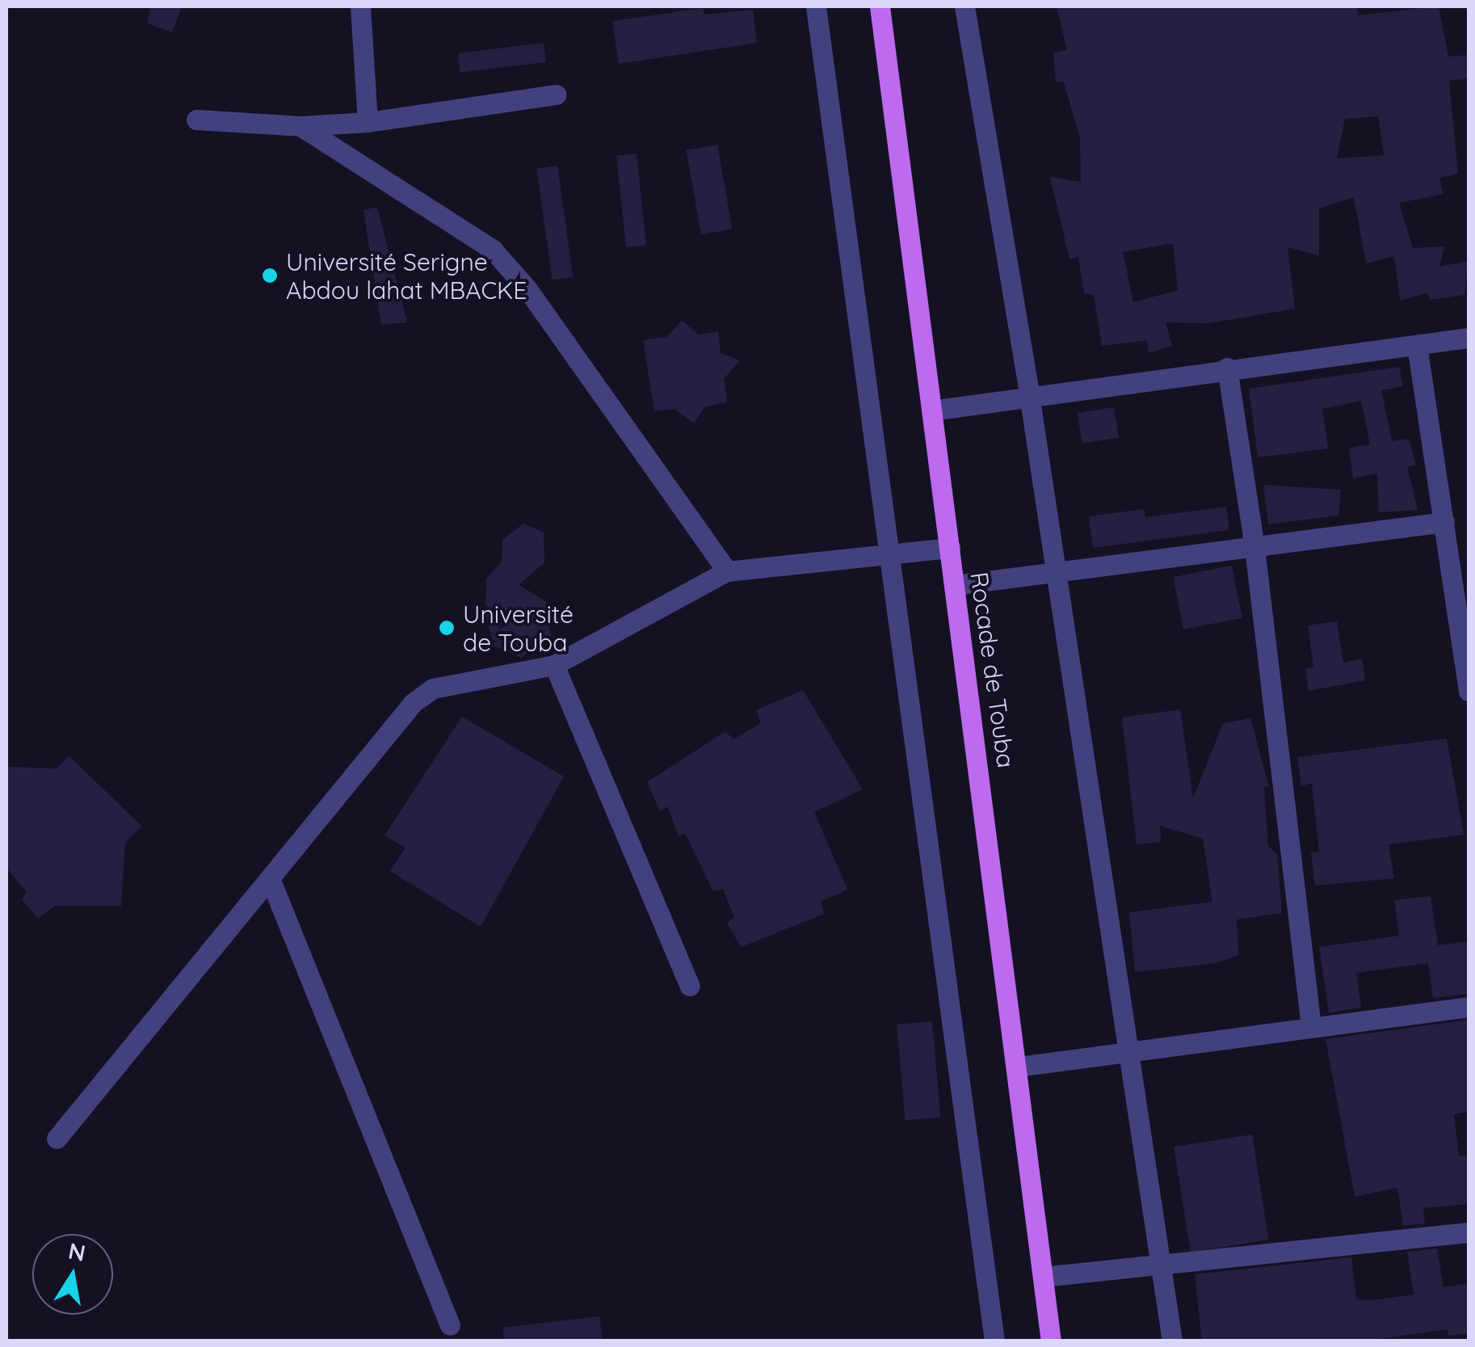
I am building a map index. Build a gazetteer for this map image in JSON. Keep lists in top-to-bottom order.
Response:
{
  "streets": {
    "main road": ["Rocade de Touba"]
  },
  "places": ["Université Serigne Abdou lahat MBACKE", "Université de Touba"],
  "north": "top"
}
